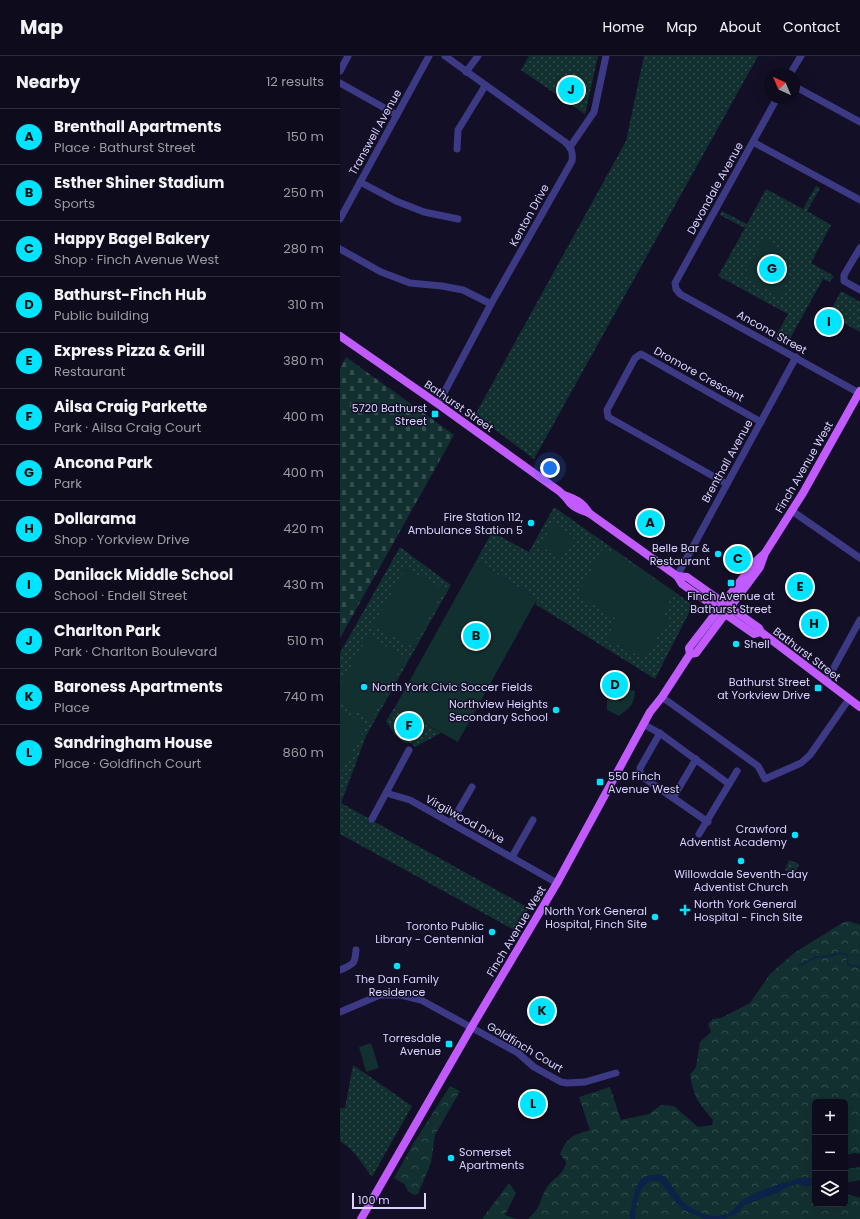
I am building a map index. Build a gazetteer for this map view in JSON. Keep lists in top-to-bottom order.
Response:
{
  "streets": {
    "main road": ["Bathurst Street", "Finch Avenue West"],
    "street": [
      "Transwell Avenue",
      "Devondale Avenue",
      "Kenton Drive",
      "Ancona Street",
      "Dromore Crescent",
      "Brenthall Avenue",
      "Virgilwood Drive",
      "Goldfinch Court"
    ]
  },
  "crossings": [
    ["Devondale Avenue", "Ancona Street"],
    ["Kenton Drive", "Bathurst Street"],
    ["Ancona Street", "Brenthall Avenue"],
    ["Ancona Street", "Finch Avenue West"],
    ["Dromore Crescent", "Brenthall Avenue"],
    ["Bathurst Street", "Brenthall Avenue"],
    ["Bathurst Street", "Finch Avenue West"],
    ["Finch Avenue West", "Virgilwood Drive"],
    ["Finch Avenue West", "Goldfinch Court"]
  ],
  "places": {
    "transit": [
      "5720 Bathurst Street",
      "Finch Avenue at Bathurst Street",
      "Bathurst Street at Yorkview Drive",
      "550 Finch Avenue West",
      "Torresdale Avenue"
    ],
    "other": [
      "Fire Station 112, Ambulance Station 5",
      "Belle Bar & Restaurant",
      "Shell",
      "North York Civic Soccer Fields",
      "Northview Heights Secondary School",
      "Crawford Adventist Academy",
      "Willowdale Seventh-day Adventist Church",
      "North York General Hospital, Finch Site",
      "Toronto Public Library - Centennial",
      "The Dan Family Residence",
      "Somerset Apartments"
    ],
    "health": ["North York General Hospital - Finch Site"]
  },
  "scale_bar": "100 m",
  "north": "top left",
  "page": {
    "header": "Map",
    "nav": [
      "Home",
      "Map",
      "About",
      "Contact"
    ],
    "heading": ["Nearby", "12 results"],
    "pins": [
      "J",
      "G",
      "I",
      "A",
      "C",
      "E",
      "H",
      "B",
      "D",
      "F",
      "K",
      "L"
    ],
    "list": [
      {
        "mark": "A",
        "name": "Brenthall Apartments",
        "note": "Place · Bathurst Street",
        "value": "150 m"
      },
      {
        "mark": "B",
        "name": "Esther Shiner Stadium",
        "note": "Sports",
        "value": "250 m"
      },
      {
        "mark": "C",
        "name": "Happy Bagel Bakery",
        "note": "Shop · Finch Avenue West",
        "value": "280 m"
      },
      {
        "mark": "D",
        "name": "Bathurst-Finch Hub",
        "note": "Public building",
        "value": "310 m"
      },
      {
        "mark": "E",
        "name": "Express Pizza & Grill",
        "note": "Restaurant",
        "value": "380 m"
      },
      {
        "mark": "F",
        "name": "Ailsa Craig Parkette",
        "note": "Park · Ailsa Craig Court",
        "value": "400 m"
      },
      {
        "mark": "G",
        "name": "Ancona Park",
        "note": "Park",
        "value": "400 m"
      },
      {
        "mark": "H",
        "name": "Dollarama",
        "note": "Shop · Yorkview Drive",
        "value": "420 m"
      },
      {
        "mark": "I",
        "name": "Danilack Middle School",
        "note": "School · Endell Street",
        "value": "430 m"
      },
      {
        "mark": "J",
        "name": "Charlton Park",
        "note": "Park · Charlton Boulevard",
        "value": "510 m"
      },
      {
        "mark": "K",
        "name": "Baroness Apartments",
        "note": "Place",
        "value": "740 m"
      },
      {
        "mark": "L",
        "name": "Sandringham House",
        "note": "Place · Goldfinch Court",
        "value": "860 m"
      }
    ],
    "map_buttons": ["+", "−"],
    "scale": "100 m"
  }
}
